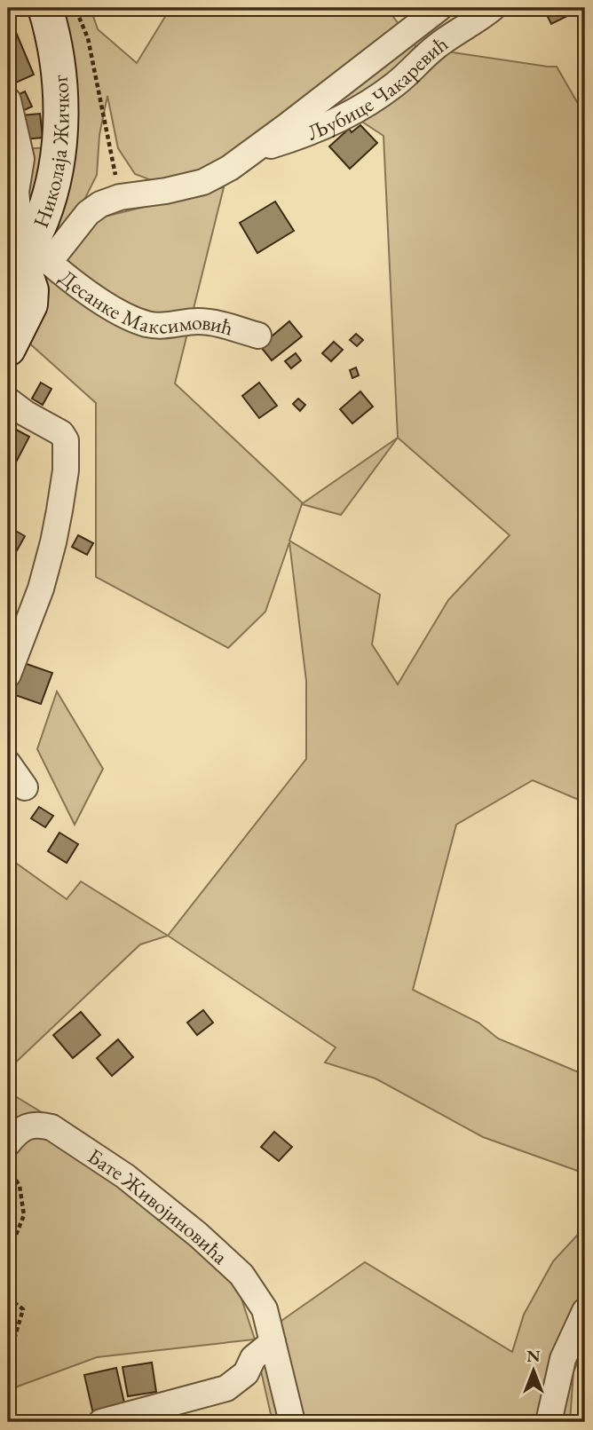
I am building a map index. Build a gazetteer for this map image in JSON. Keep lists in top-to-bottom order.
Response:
{
  "streets": {
    "street": [
      "Љубице Чакаревић",
      "Николаја Жичког",
      "Десанке Максимовић",
      "Бате Живојиновића"
    ]
  },
  "crossings": [
    ["Љубице Чакаревић", "Николаја Жичког"],
    ["Љубице Чакаревић", "Десанке Максимовић"],
    ["Николаја Жичког", "Десанке Максимовић"]
  ],
  "north": "top"
}
